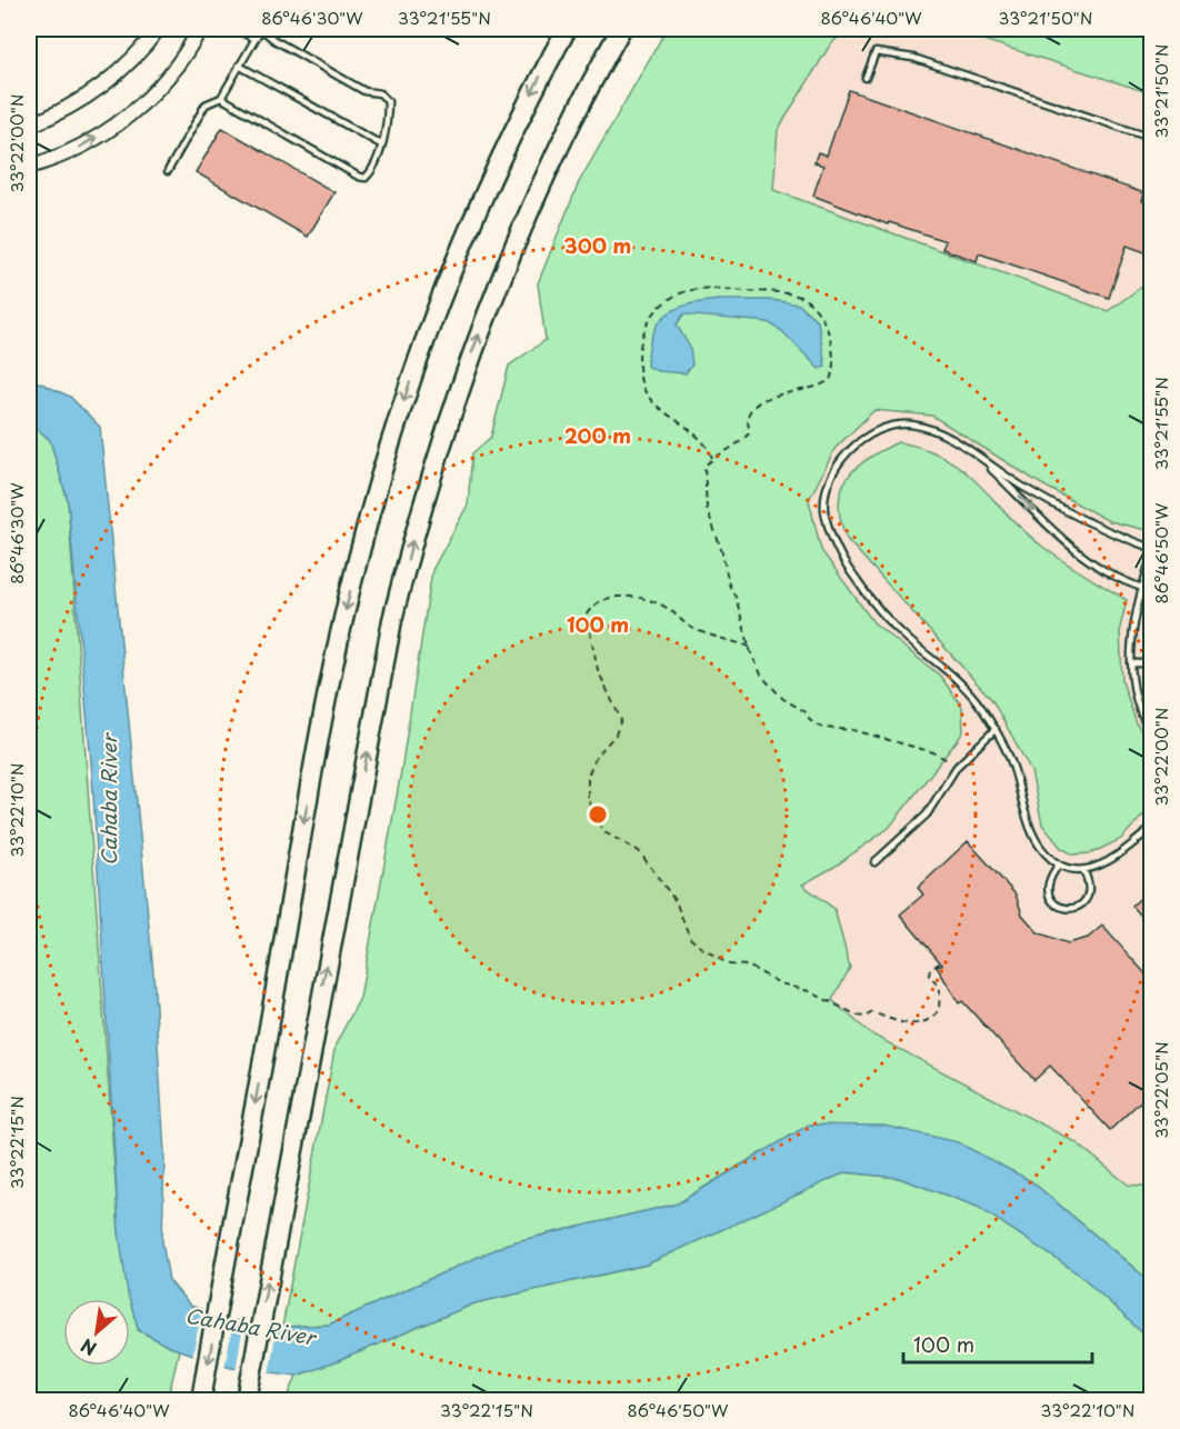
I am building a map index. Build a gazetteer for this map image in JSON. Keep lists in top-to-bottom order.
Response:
{
  "water": ["Cahaba River"],
  "scale_bar": "100 m",
  "north": "bottom left",
  "coordinates": [
    "86°46'30\"W",
    "33°21'55\"N",
    "86°46'40\"W",
    "33°21'50\"N",
    "33°22'00\"N",
    "86°46'50\"W",
    "33°22'10\"N",
    "33°22'05\"N",
    "33°22'15\"N"
  ],
  "rings": ["300 m", "200 m", "100 m"]
}
